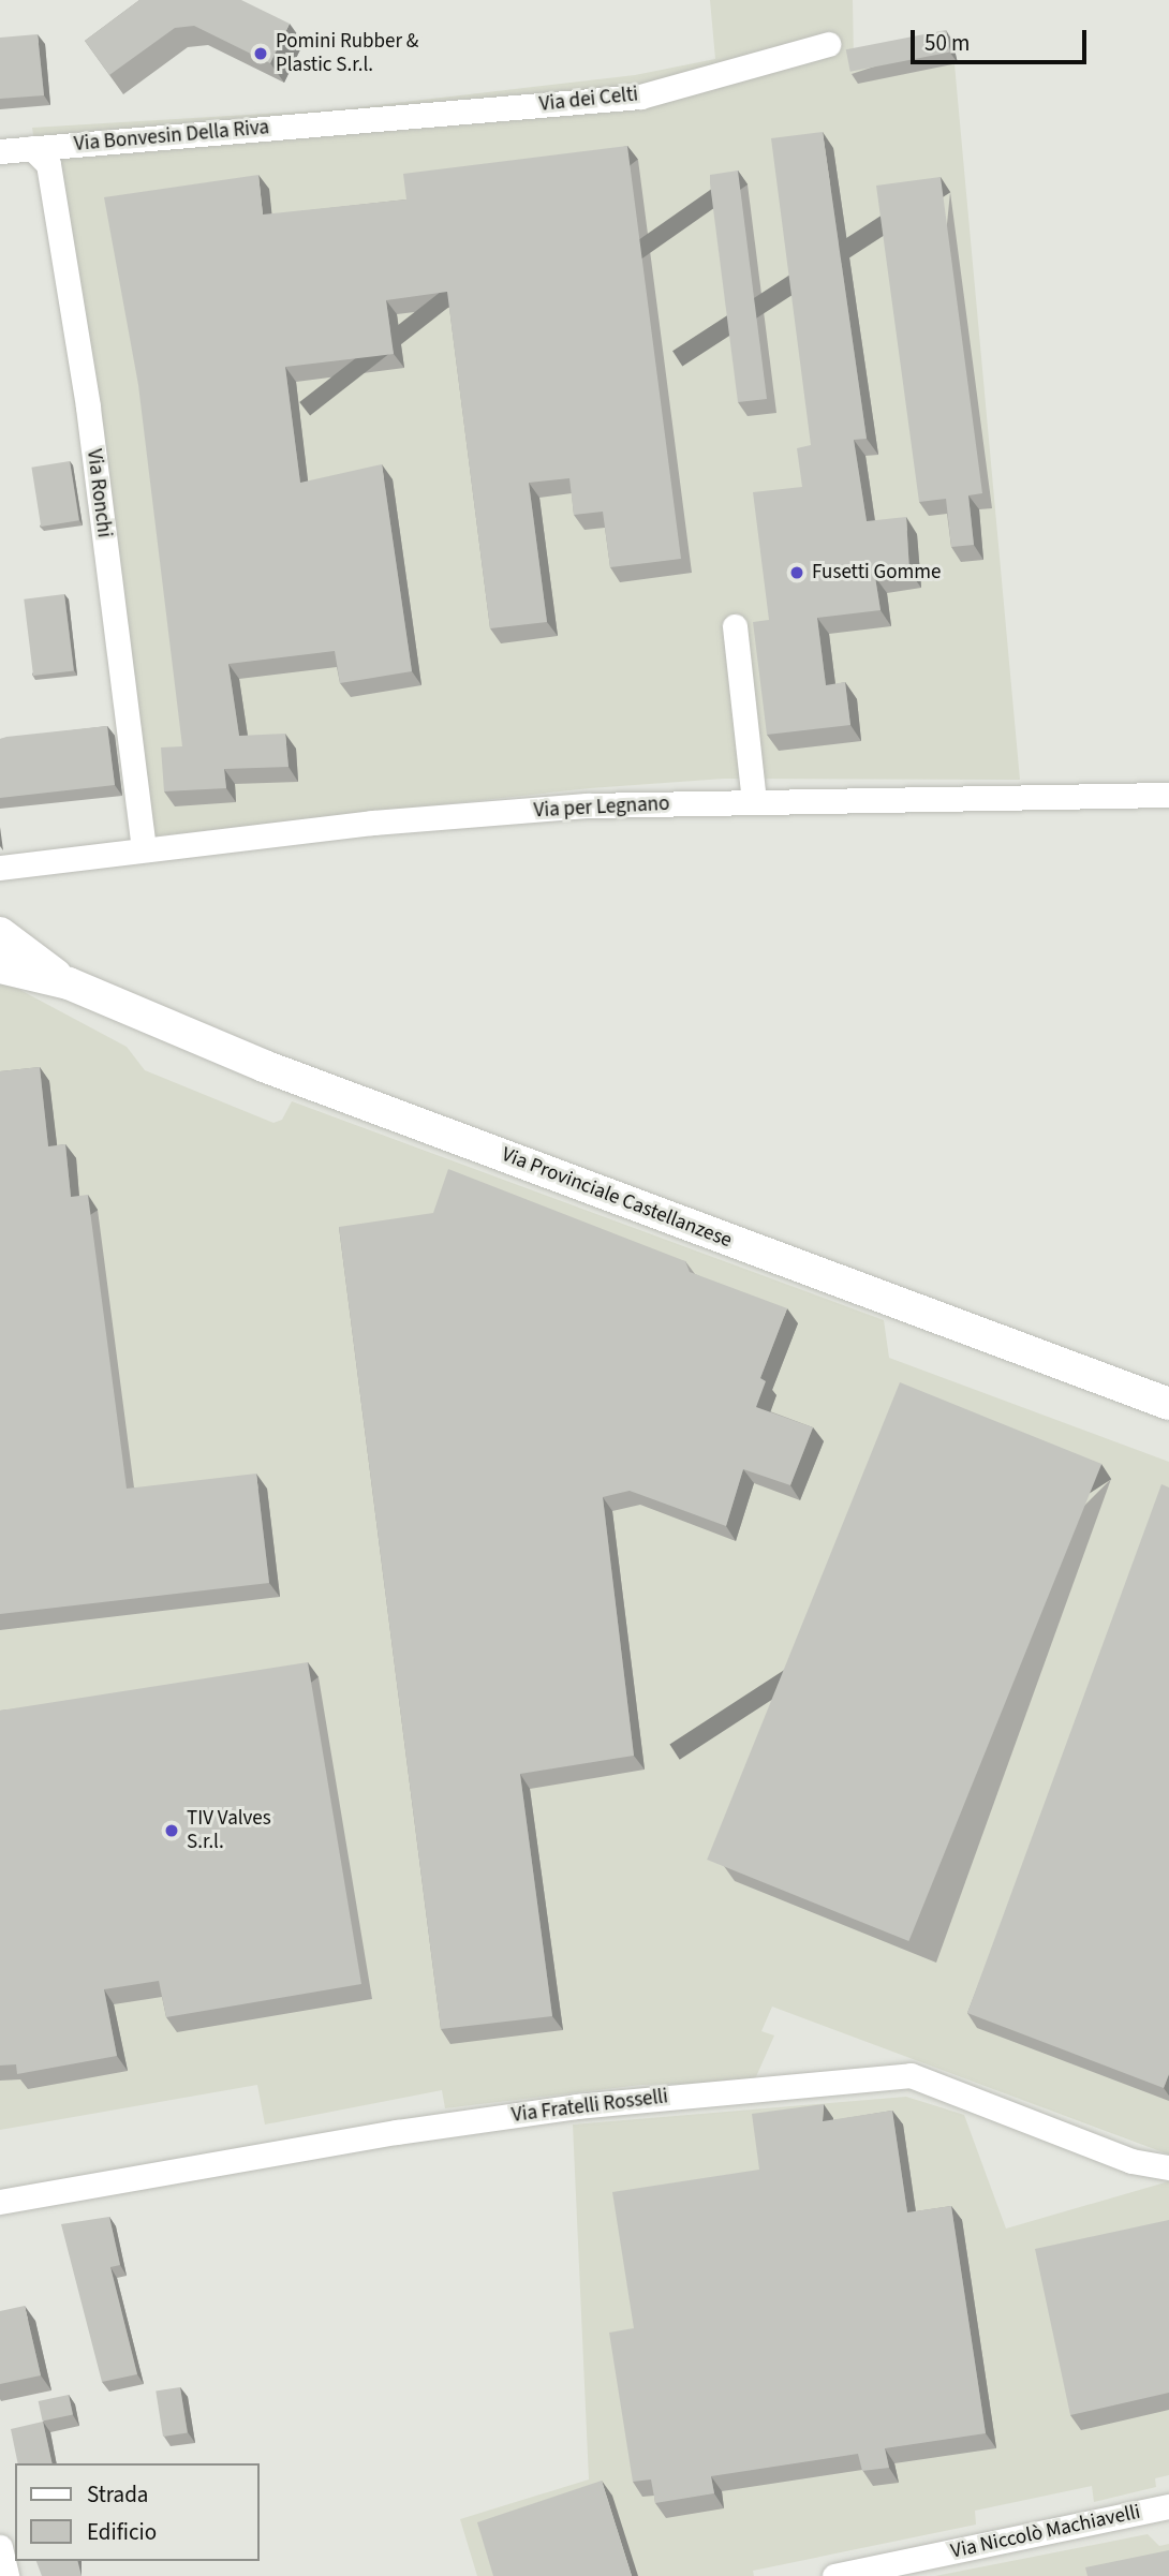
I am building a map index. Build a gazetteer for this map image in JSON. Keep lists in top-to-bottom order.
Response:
{
  "streets": {
    "main road": ["Via Provinciale Castellanzese"],
    "street": [
      "Via dei Celti",
      "Via Bonvesin Della Riva",
      "Via Ronchi",
      "Via per Legnano",
      "Via Fratelli Rosselli",
      "Via Niccolò Machiavelli"
    ]
  },
  "crossings": [
    ["Via dei Celti", "Via Bonvesin Della Riva"],
    ["Via Bonvesin Della Riva", "Via Ronchi"],
    ["Via Ronchi", "Via per Legnano"]
  ],
  "places": ["Pomini Rubber & Plastic S.r.l.", "Fusetti Gomme", "TIV Valves S.r.l."],
  "legend": ["Strada", "Edificio"],
  "scale_bar": "50 m"
}
